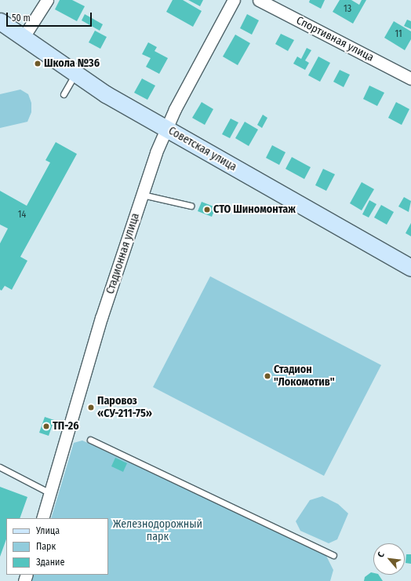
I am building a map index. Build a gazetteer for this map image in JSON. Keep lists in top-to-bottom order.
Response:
{
  "streets": {
    "street": ["Спортивная улица", "Советская улица", "Стадионная улица"]
  },
  "crossings": [
    ["Советская улица", "Стадионная улица"]
  ],
  "parks": ["Железнодорожный парк"],
  "places": [
    "Школа №36",
    "СТО Шиномонтаж",
    "Стадион \"Локомотив\"",
    "Паровоз «СУ-211-75»",
    "ТП-26"
  ],
  "house_numbers": ["13", "11", "14"],
  "legend": ["Улица", "Парк", "Здание"],
  "scale_bar": "50 m",
  "north": "top left"
}
